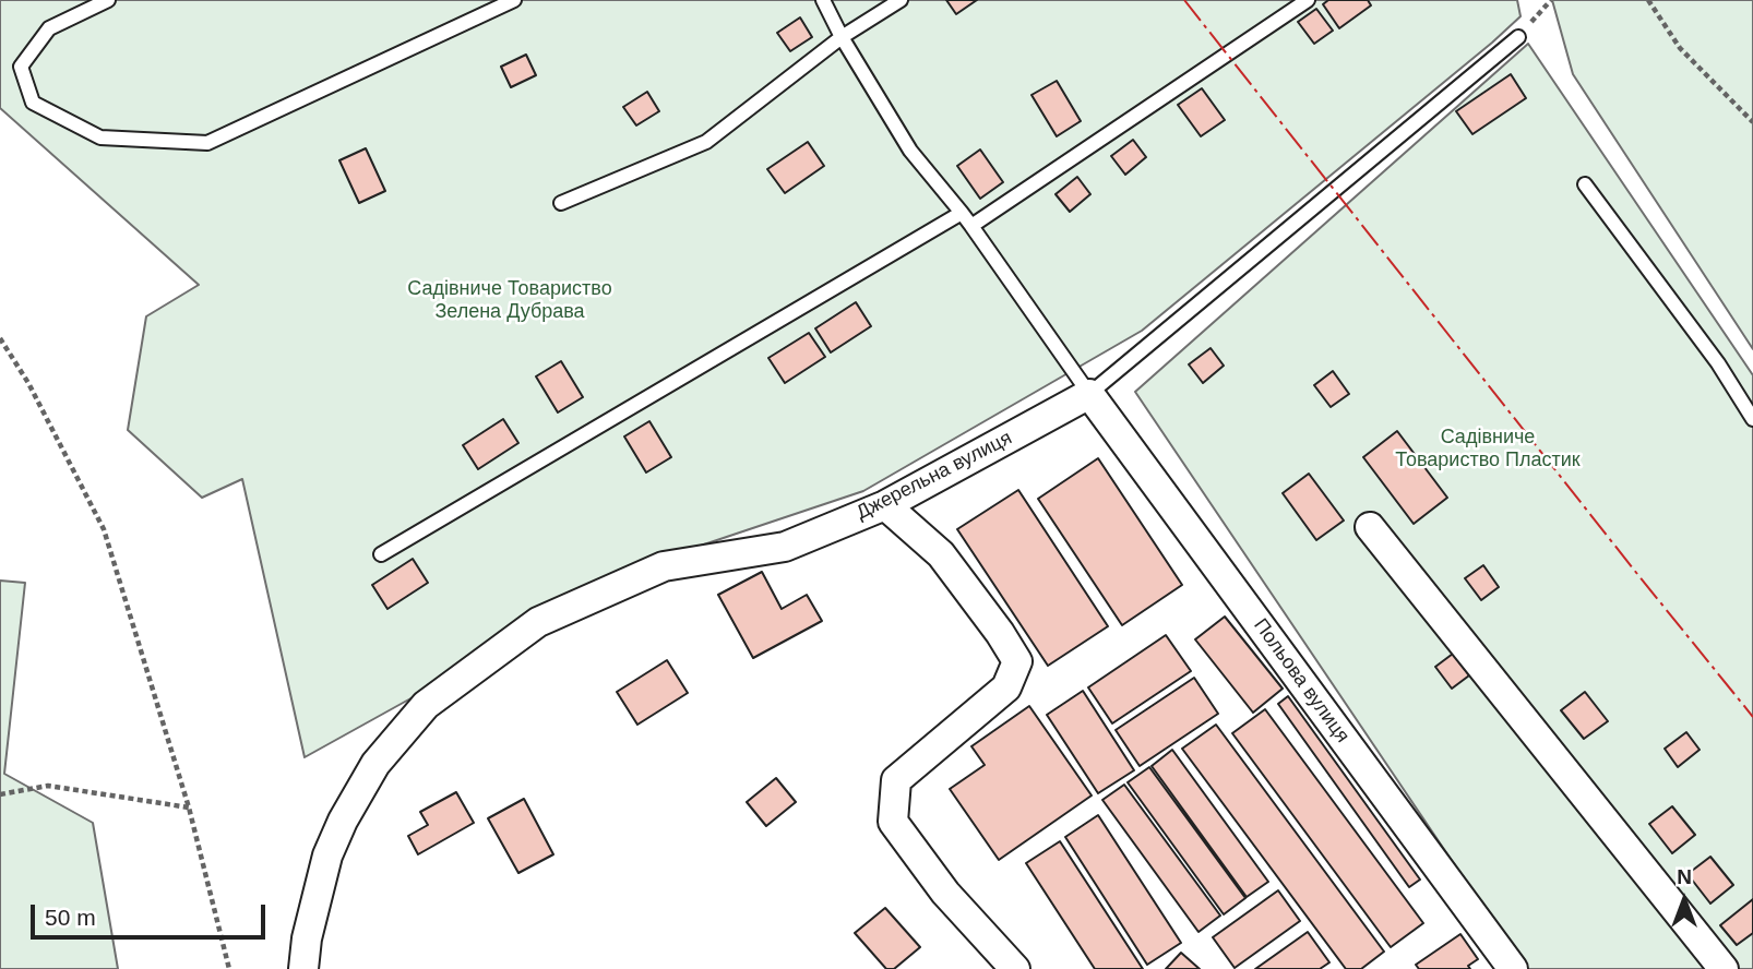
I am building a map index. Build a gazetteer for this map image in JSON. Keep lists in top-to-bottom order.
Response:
{
  "streets": {
    "street": ["Джерельна вулиця", "Польова вулиця"]
  },
  "crossings": [
    ["Джерельна вулиця", "Польова вулиця"]
  ],
  "parks": ["Садівниче Товариство Зелена Дубрава", "Садівниче Товариство Пластик"],
  "scale_bar": "50 m",
  "north": "top"
}
